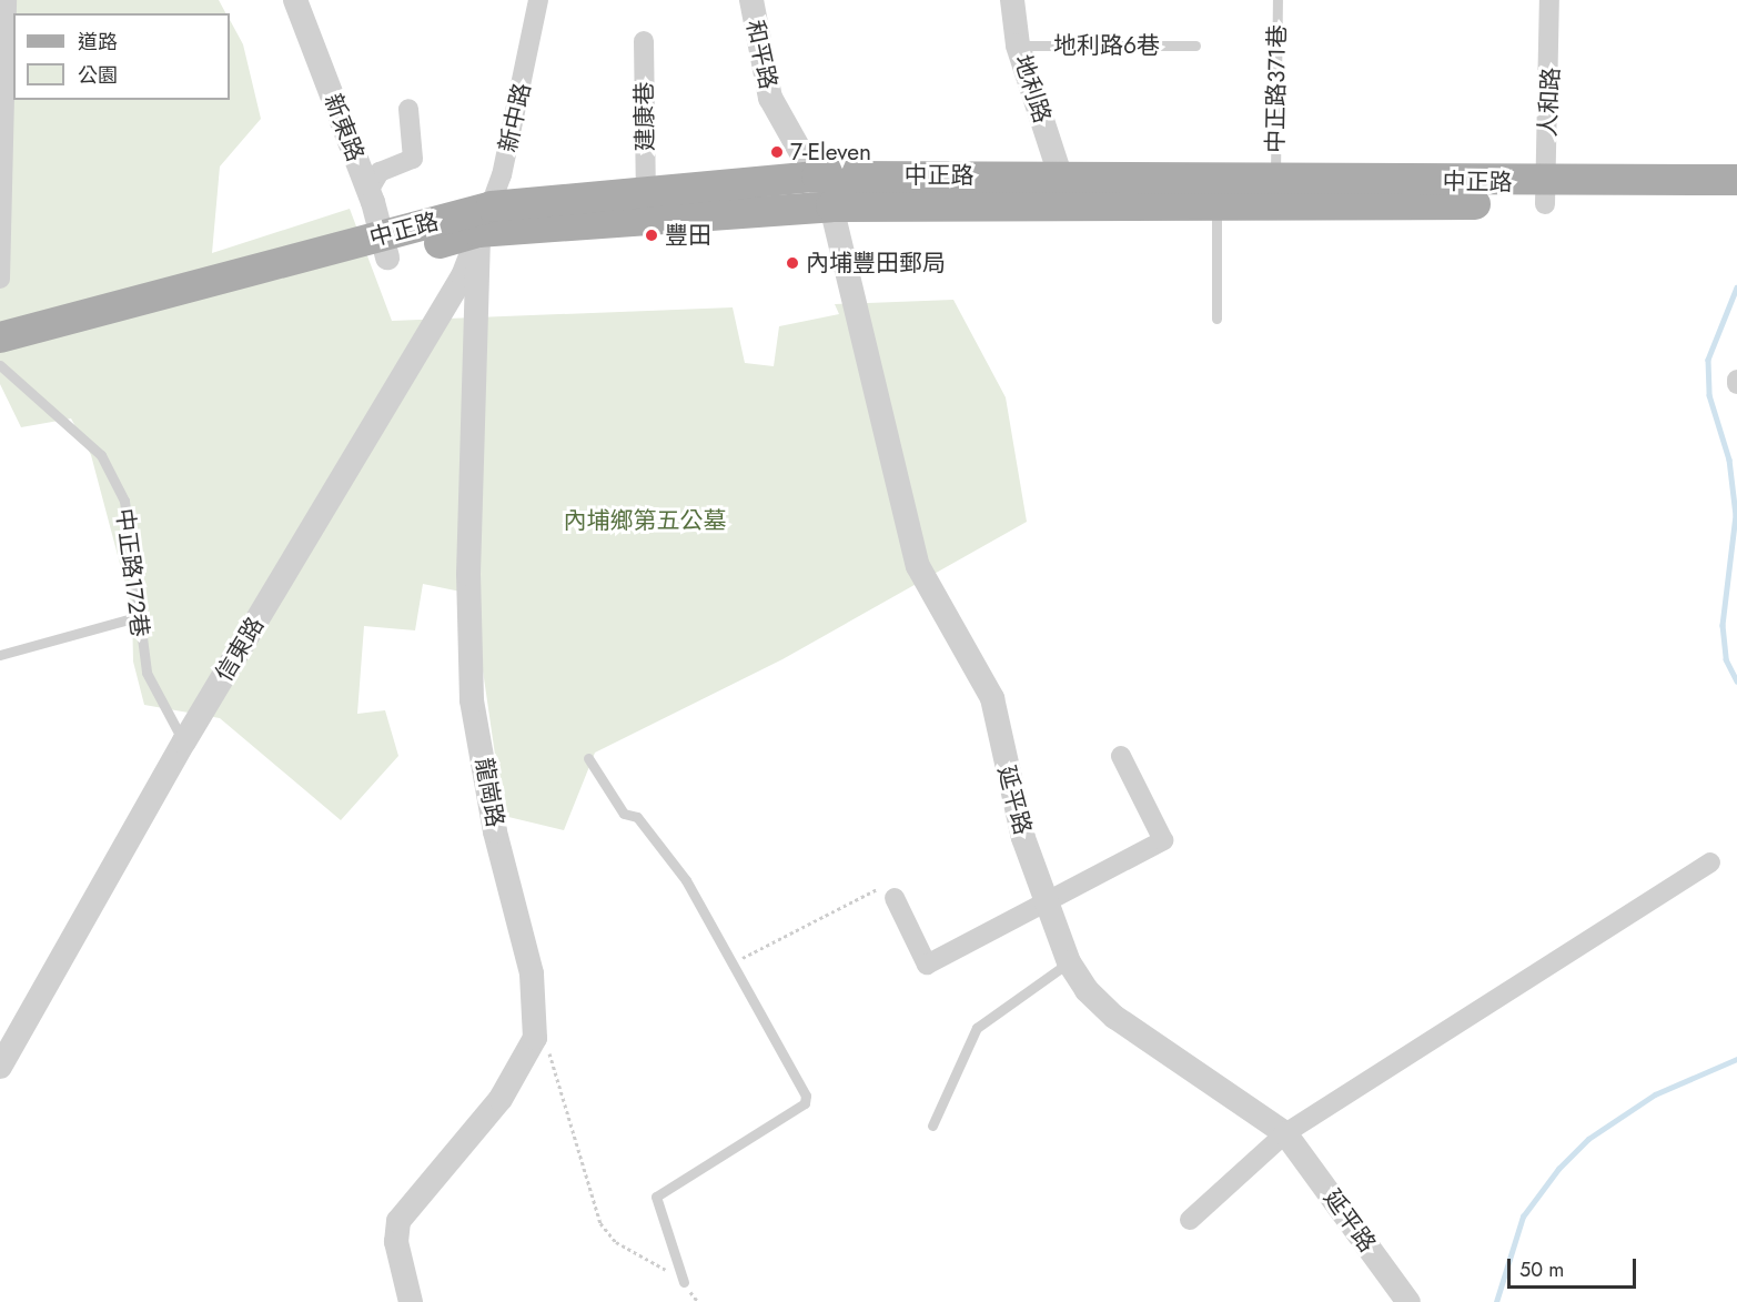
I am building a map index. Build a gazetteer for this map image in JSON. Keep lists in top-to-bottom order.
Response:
{
  "streets": {
    "main road": ["中正路"],
    "street": [
      "和平路",
      "地利路",
      "人和路",
      "建康巷",
      "新中路",
      "新東路",
      "信東路",
      "龍崗路",
      "延平路"
    ],
    "lane": ["地利路6巷", "中正路371巷", "中正路172巷"]
  },
  "crossings": [
    ["地利路6巷", "地利路"],
    ["和平路", "中正路"],
    ["和平路", "延平路"],
    ["地利路", "中正路"],
    ["中正路371巷", "中正路"],
    ["人和路", "中正路"],
    ["建康巷", "中正路"],
    ["新中路", "中正路"],
    ["新中路", "信東路"],
    ["新中路", "龍崗路"],
    ["新東路", "中正路"],
    ["中正路", "信東路"],
    ["中正路", "龍崗路"],
    ["中正路", "延平路"],
    ["中正路172巷", "信東路"],
    ["信東路", "龍崗路"]
  ],
  "parks": ["內埔鄉第五公墓"],
  "places": ["7-Eleven", "豐田", "內埔豐田郵局"],
  "legend": ["道路", "公園"],
  "scale_bar": "50 m"
}
